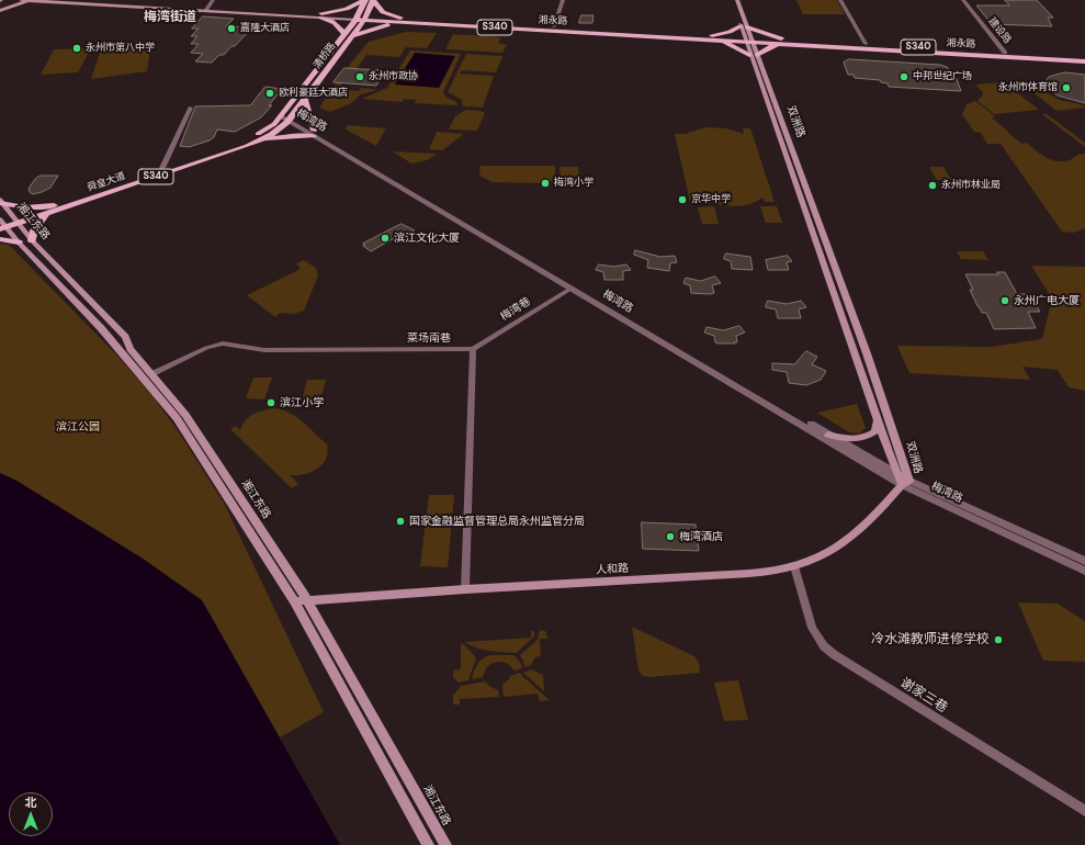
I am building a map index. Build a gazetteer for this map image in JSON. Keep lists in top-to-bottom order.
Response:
{
  "streets": {
    "main road": [
      "湘永路",
      "S340",
      "清桥路",
      "双洲路",
      "舜皇大道",
      "湘江东路",
      "人和路"
    ],
    "street": [
      "建设路",
      "梅湾路",
      "梅湾巷",
      "菜场南巷",
      "谢家三巷"
    ]
  },
  "crossings": [
    ["湘永路", "S340"],
    ["湘永路", "建设路"],
    ["湘永路", "清桥路"],
    ["湘永路", "双洲路"],
    ["S340", "清桥路"],
    ["清桥路", "梅湾路"],
    ["清桥路", "舜皇大道"],
    ["梅湾路", "双洲路"],
    ["梅湾路", "舜皇大道"],
    ["梅湾路", "梅湾巷"],
    ["梅湾路", "人和路"],
    ["双洲路", "人和路"],
    ["舜皇大道", "湘江东路"],
    ["湘江东路", "菜场南巷"],
    ["湘江东路", "人和路"],
    ["梅湾巷", "菜场南巷"],
    ["人和路", "谢家三巷"]
  ],
  "districts": ["梅湾街道"],
  "parks": ["滨江公园"],
  "places": [
    "嘉隆大酒店",
    "永州市第八中学",
    "永州市政协",
    "中邦世纪广场",
    "永州市体育馆",
    "欧利豪廷大酒店",
    "梅湾小学",
    "永州市林业局",
    "京华中学",
    "滨江文化大厦",
    "永州广电大厦",
    "滨江小学",
    "国家金融监督管理总局永州监管分局",
    "梅湾酒店",
    "冷水滩教师进修学校"
  ],
  "north": "top"
}
